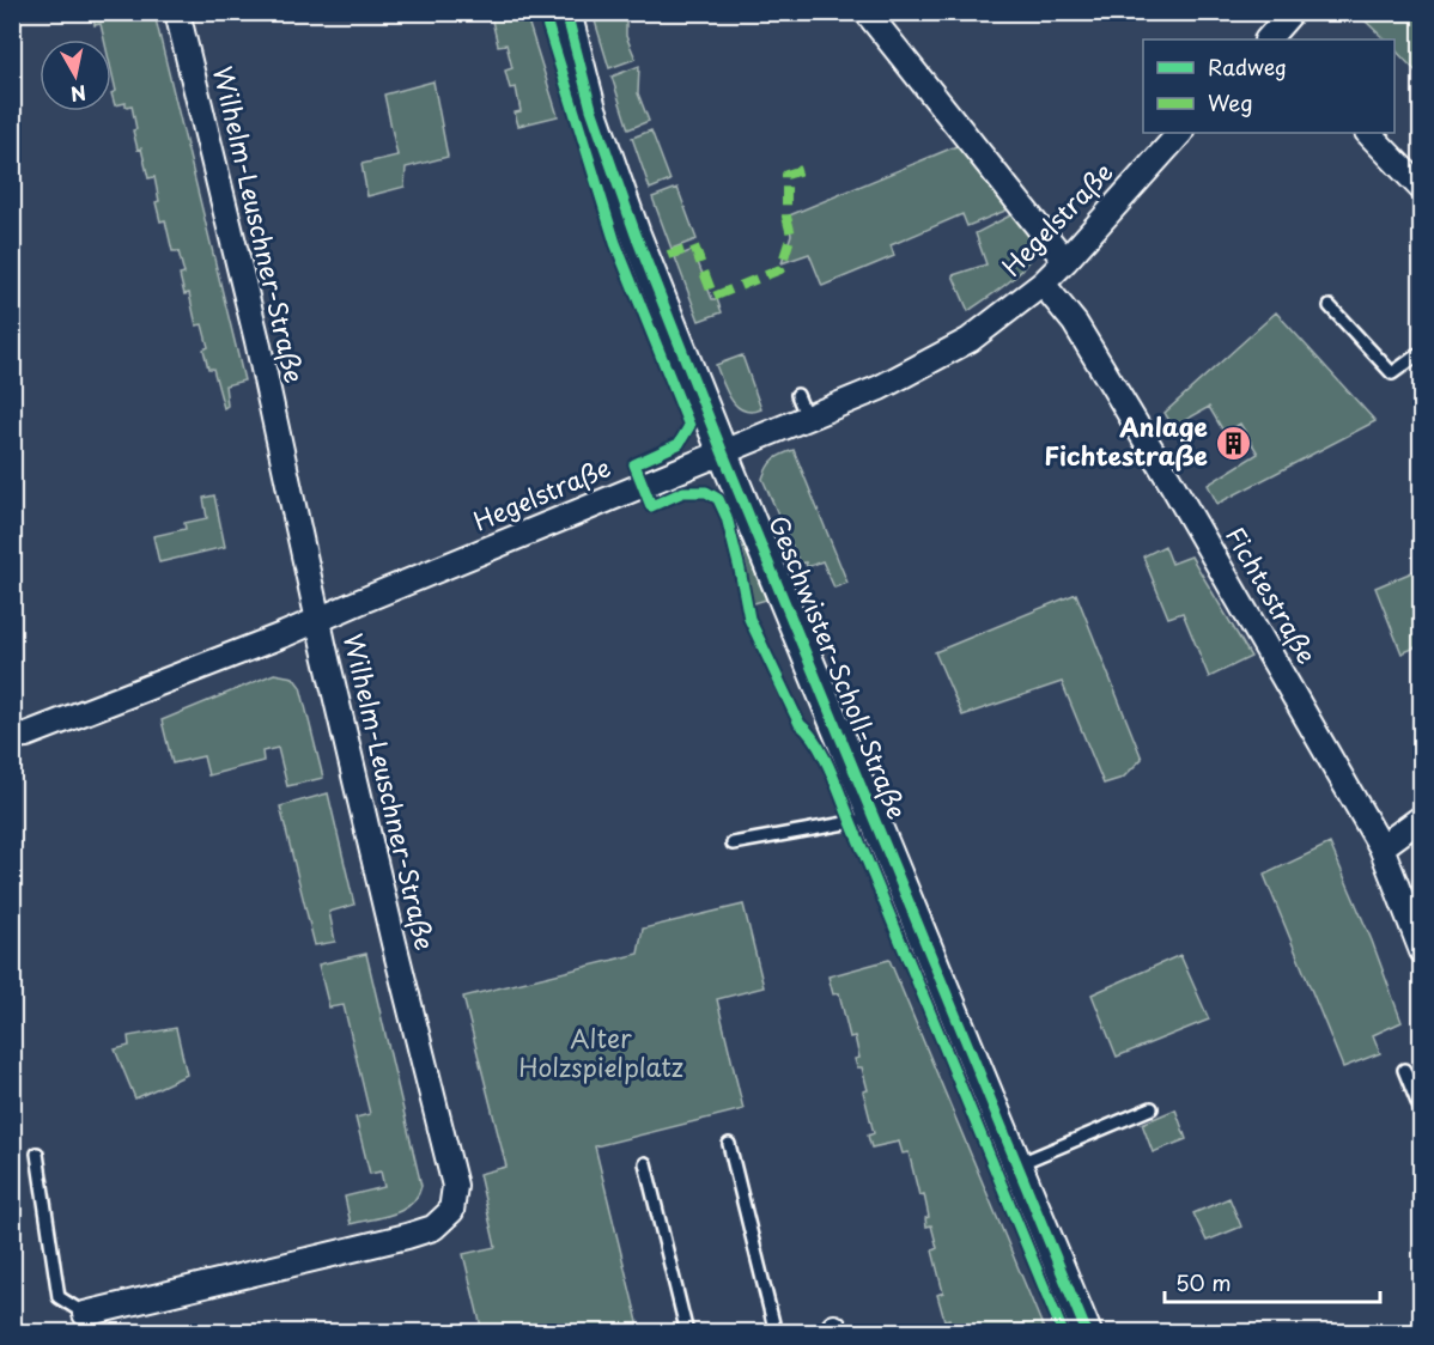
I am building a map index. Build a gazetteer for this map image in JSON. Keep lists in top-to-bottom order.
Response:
{
  "streets": {
    "street": [
      "Hegelstraße",
      "Wilhelm-Leuschner-Straße",
      "Fichtestraße",
      "Geschwister-Scholl-Straße"
    ]
  },
  "crossings": [
    ["Hegelstraße", "Wilhelm-Leuschner-Straße"],
    ["Hegelstraße", "Fichtestraße"],
    ["Hegelstraße", "Geschwister-Scholl-Straße"]
  ],
  "parks": ["Alter Holzspielplatz"],
  "places": {
    "building": ["Anlage Fichtestraße"]
  },
  "legend": ["Radweg", "Weg"],
  "scale_bar": "50 m",
  "north": "bottom"
}
